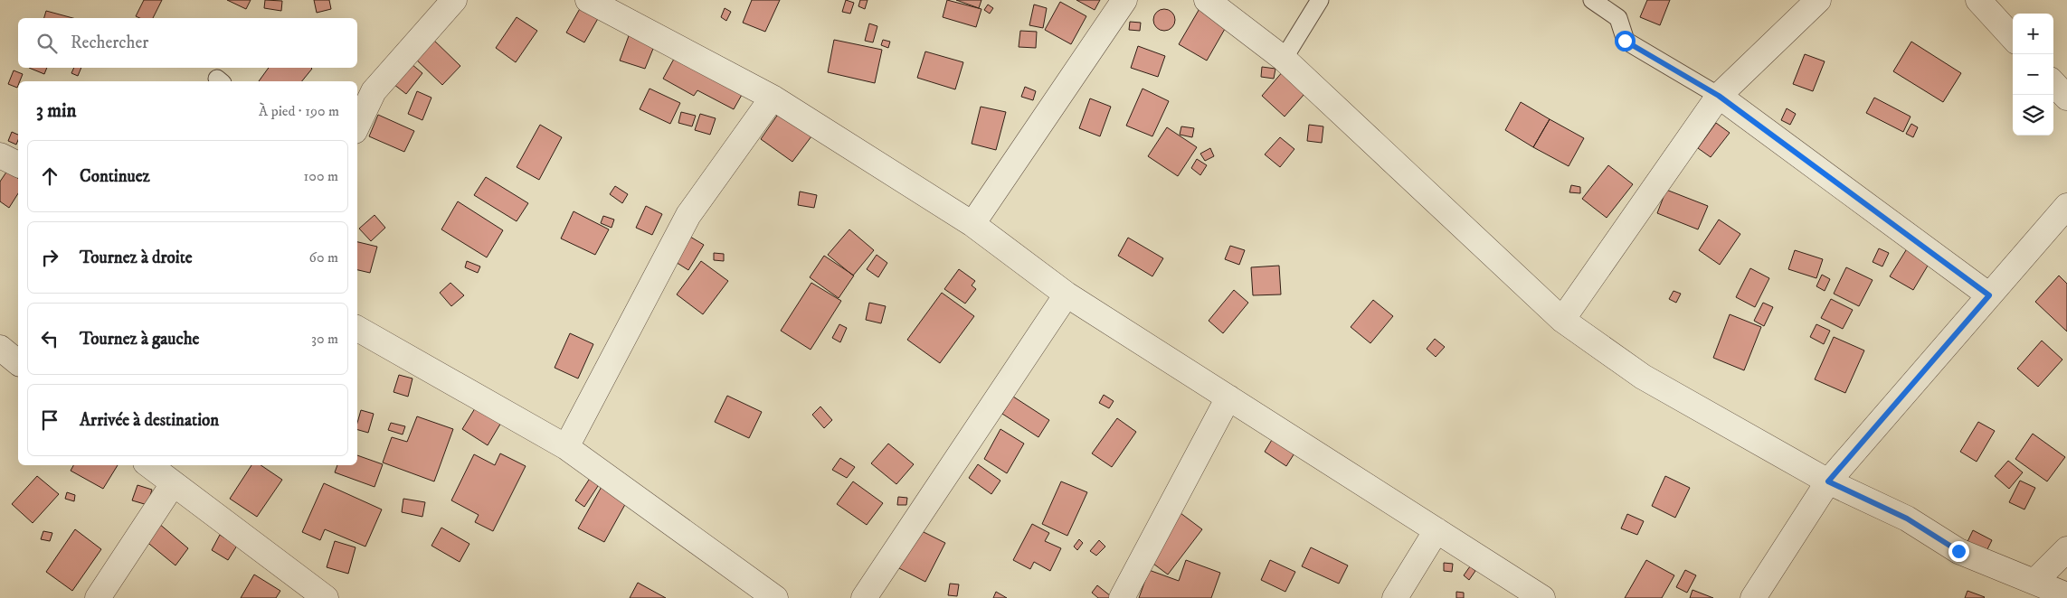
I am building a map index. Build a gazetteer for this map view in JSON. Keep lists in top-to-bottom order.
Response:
{
  "page": {
    "map_buttons": ["+", "−"],
    "search": "Rechercher",
    "heading": ["3 min", "À pied · 190 m"],
    "list": [
      ["Continuez", "100 m"],
      ["Tournez à droite", "60 m"],
      ["Tournez à gauche", "30 m"],
      "Arrivée à destination"
    ]
  }
}
